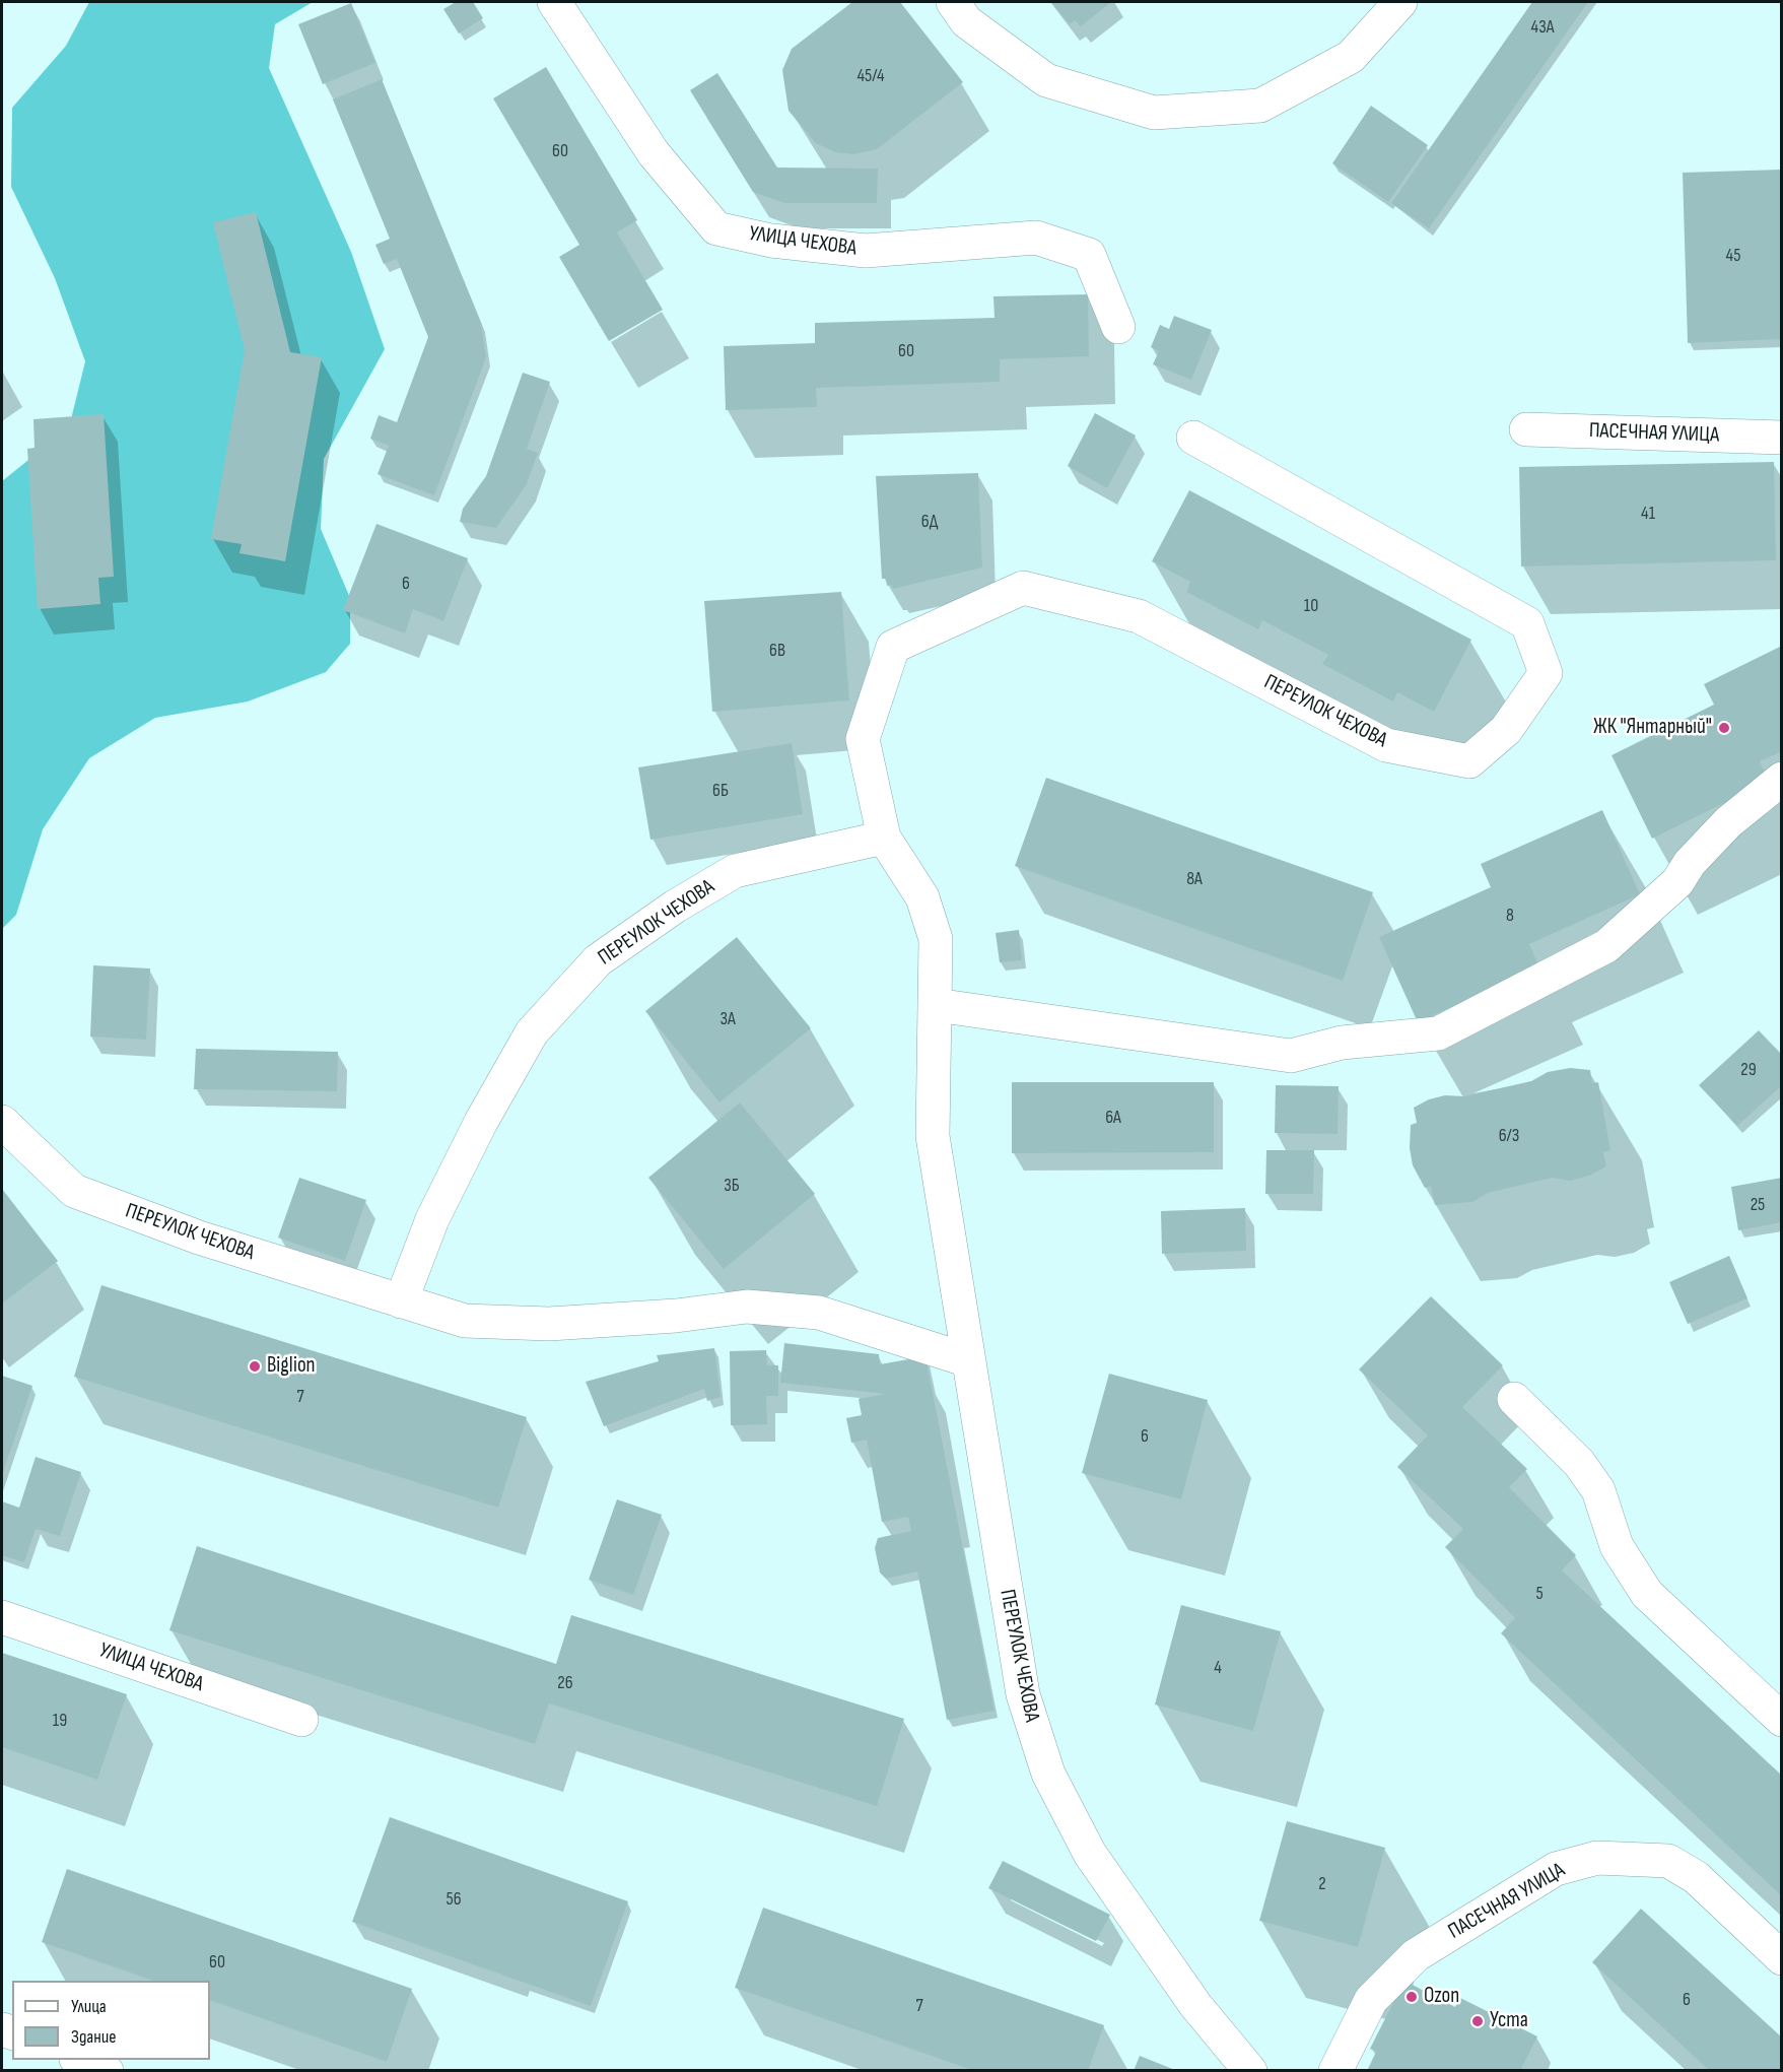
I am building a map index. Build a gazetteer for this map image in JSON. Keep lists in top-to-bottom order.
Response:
{
  "streets": {
    "street": ["УЛИЦА ЧЕХОВА", "ПАСЕЧНАЯ УЛИЦА", "ПЕРЕУЛОК ЧЕХОВА"]
  },
  "places": [
    "ЖК \"Янтарный\"",
    "Biglion",
    "Ozon",
    "Уста"
  ],
  "house_numbers": [
    "43А",
    "45/4",
    "60",
    "45",
    "60",
    "41",
    "6Д",
    "6",
    "10",
    "6В",
    "6Б",
    "8А",
    "8",
    "3А",
    "29",
    "6А",
    "6/3",
    "3Б",
    "25",
    "7",
    "6",
    "5",
    "4",
    "26",
    "19",
    "2",
    "56",
    "60",
    "6",
    "7"
  ],
  "legend": ["Улица", "Здание"]
}
